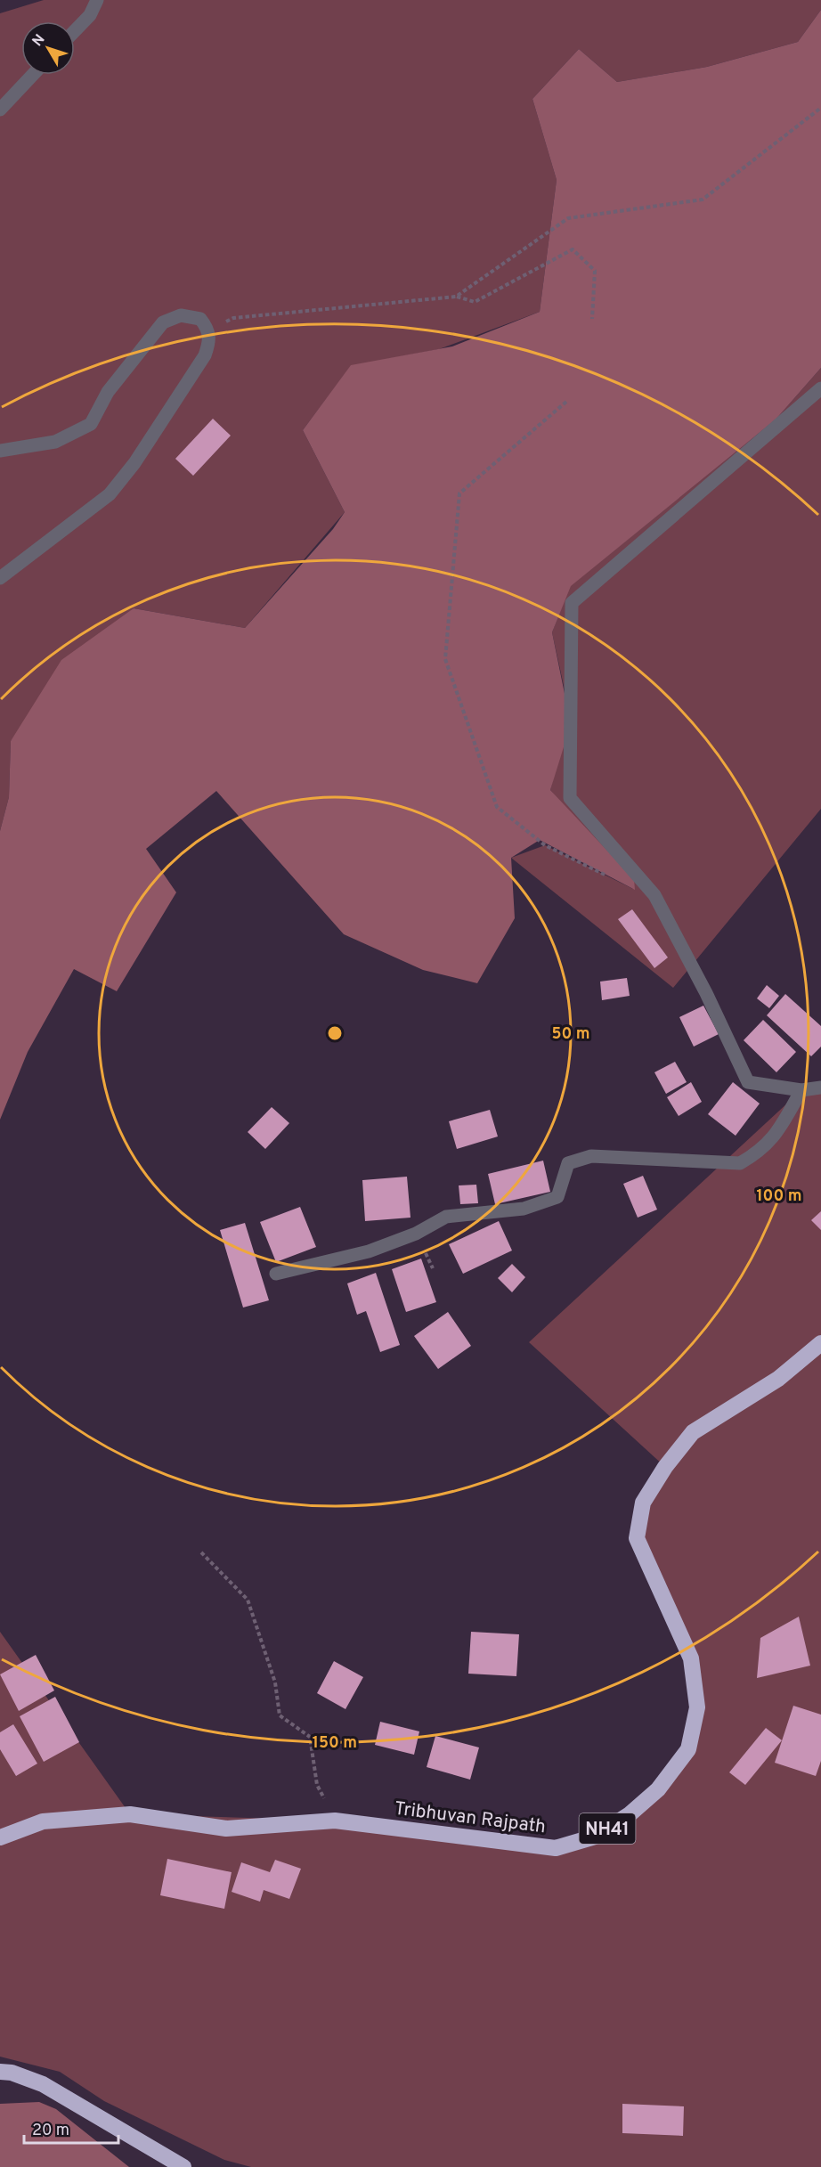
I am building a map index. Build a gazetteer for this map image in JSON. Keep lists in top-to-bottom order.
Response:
{
  "streets": {
    "highway": ["Tribhuvan Rajpath", "NH41"]
  },
  "scale_bar": "20 m",
  "north": "top left",
  "rings": ["50 m", "100 m", "150 m"]
}
